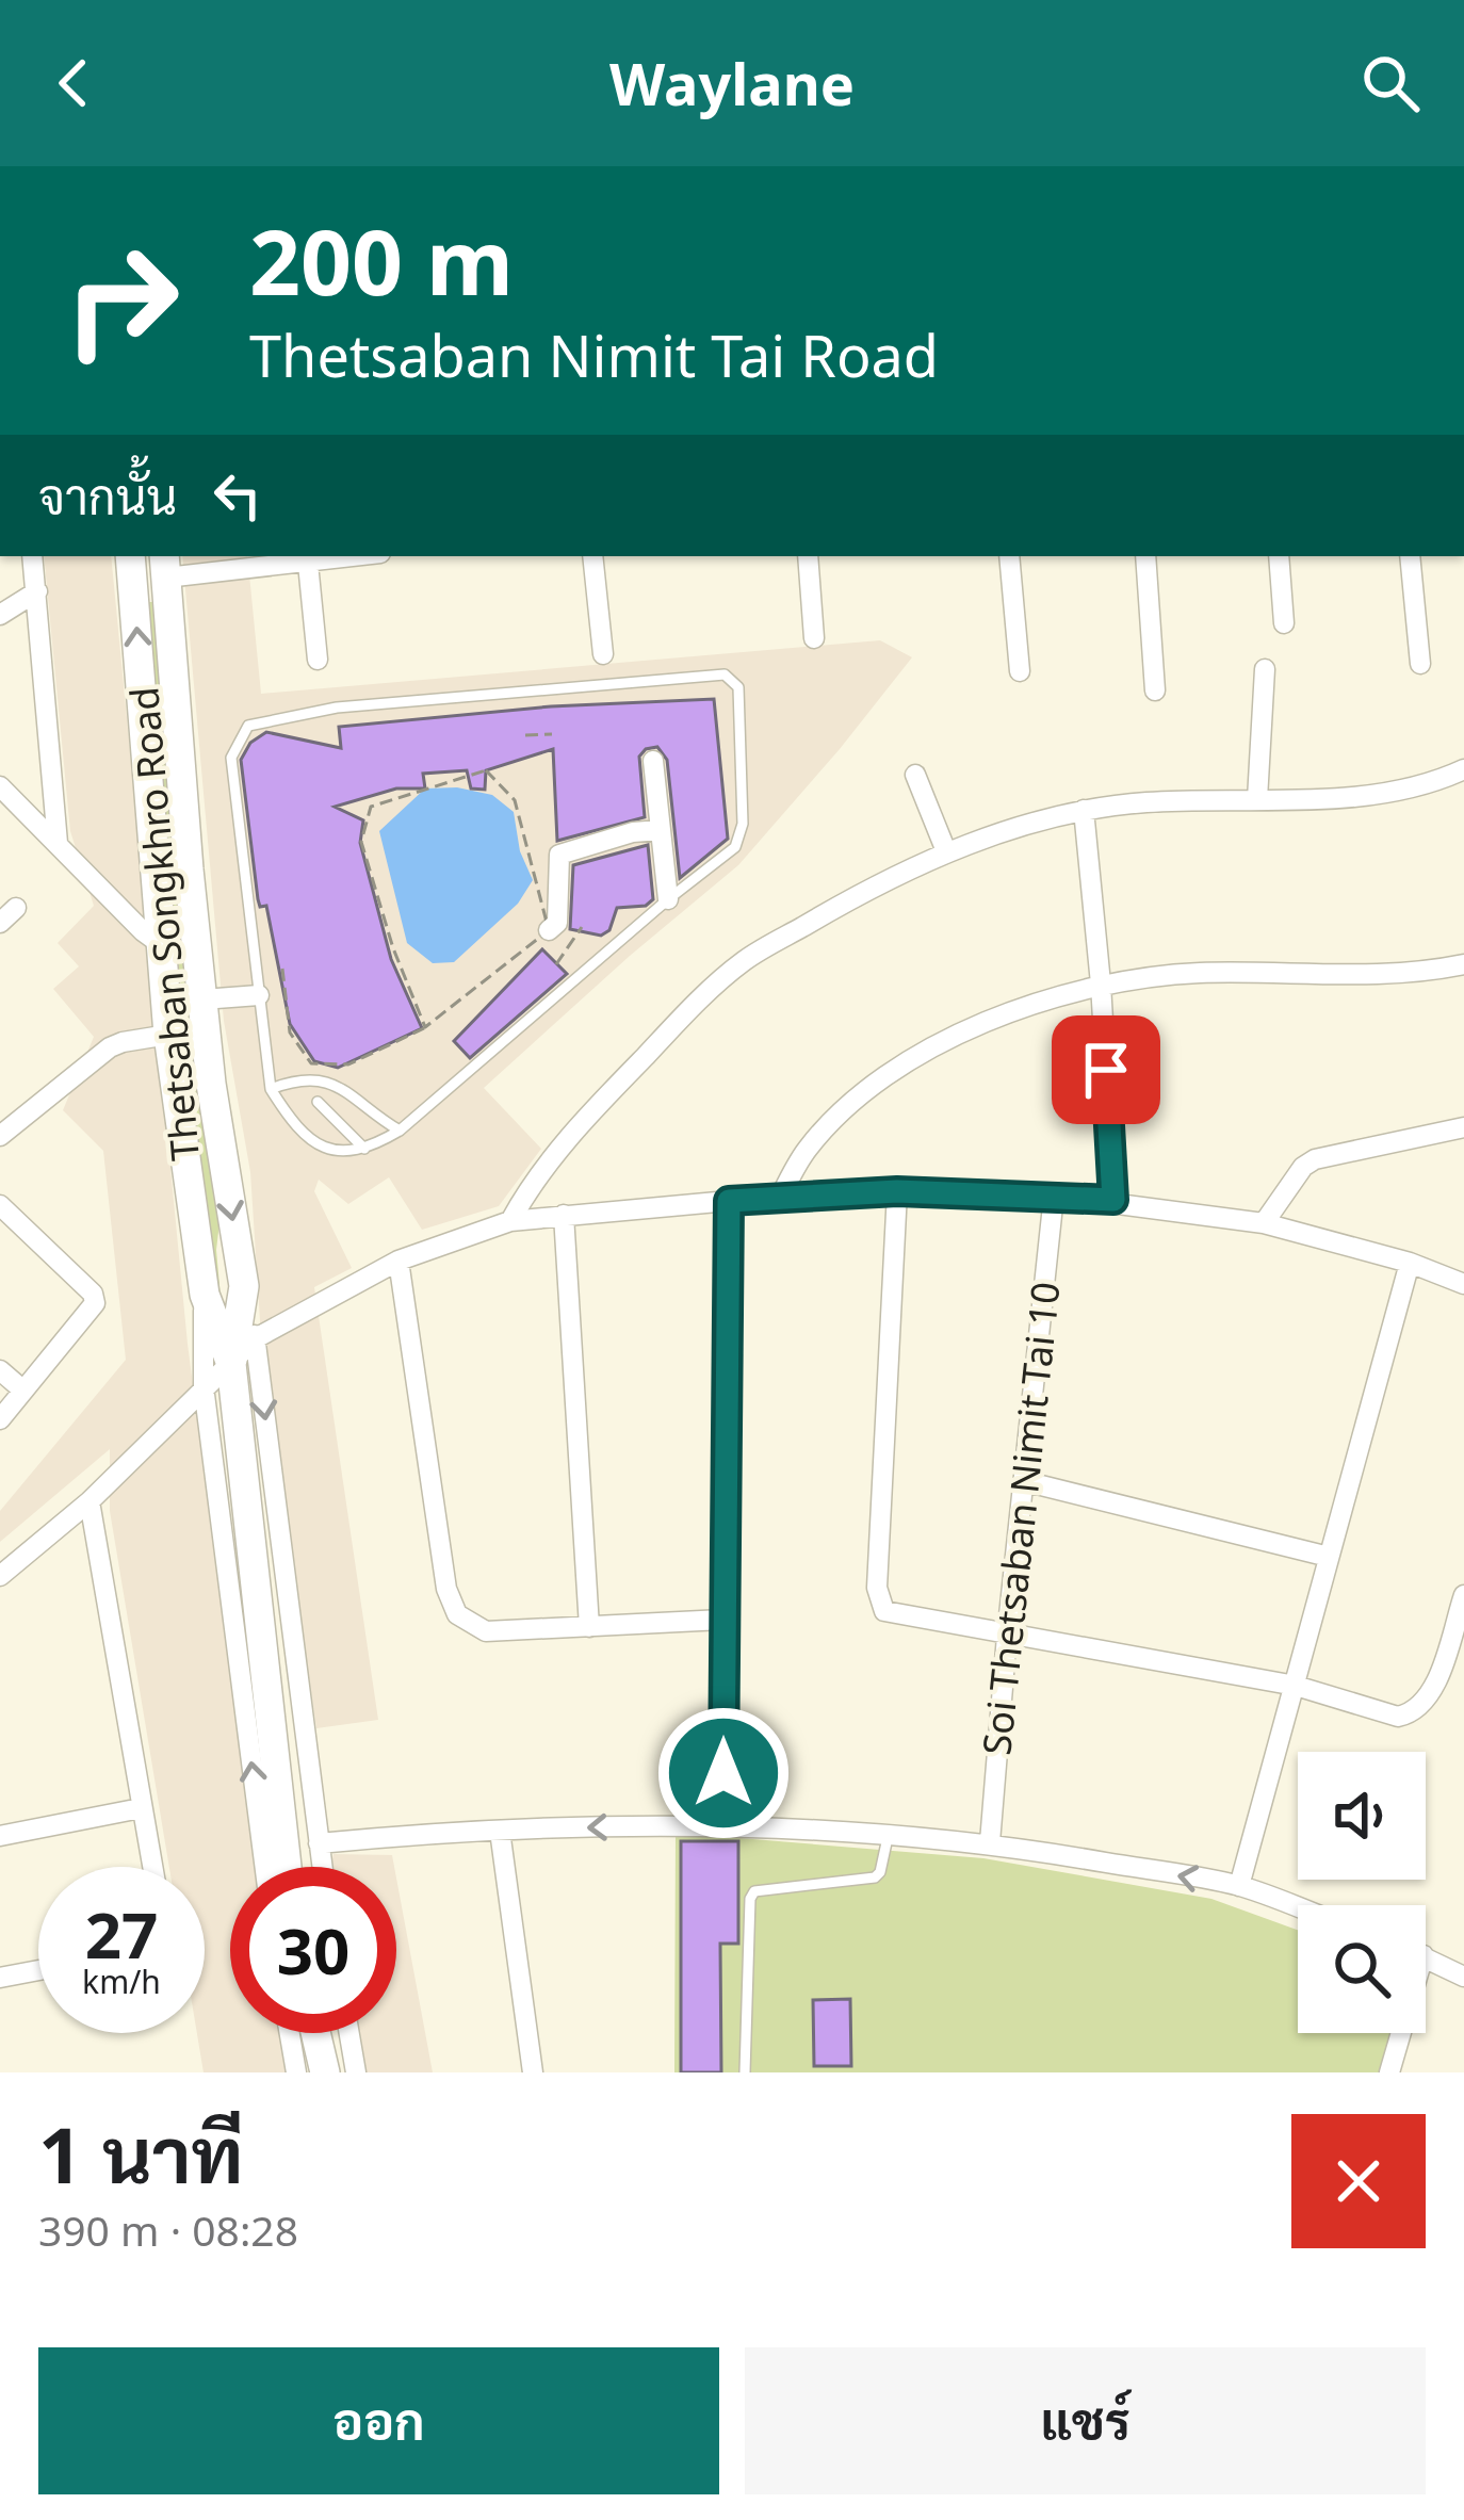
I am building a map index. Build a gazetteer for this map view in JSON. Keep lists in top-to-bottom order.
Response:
{
  "streets": {
    "street": ["Thetsaban Songkhro Road", "Soi Thetsaban Nimit Tai 10"]
  },
  "page": {
    "header": "Waylane",
    "turn": ["200 m", "Thetsaban Nimit Tai Road"],
    "then": "จากนั้น",
    "speed": "27 km/h",
    "limit": "30",
    "heading": ["1 นาที", "390 m · 08:28"],
    "buttons": ["ออก", "แชร์"]
  }
}
